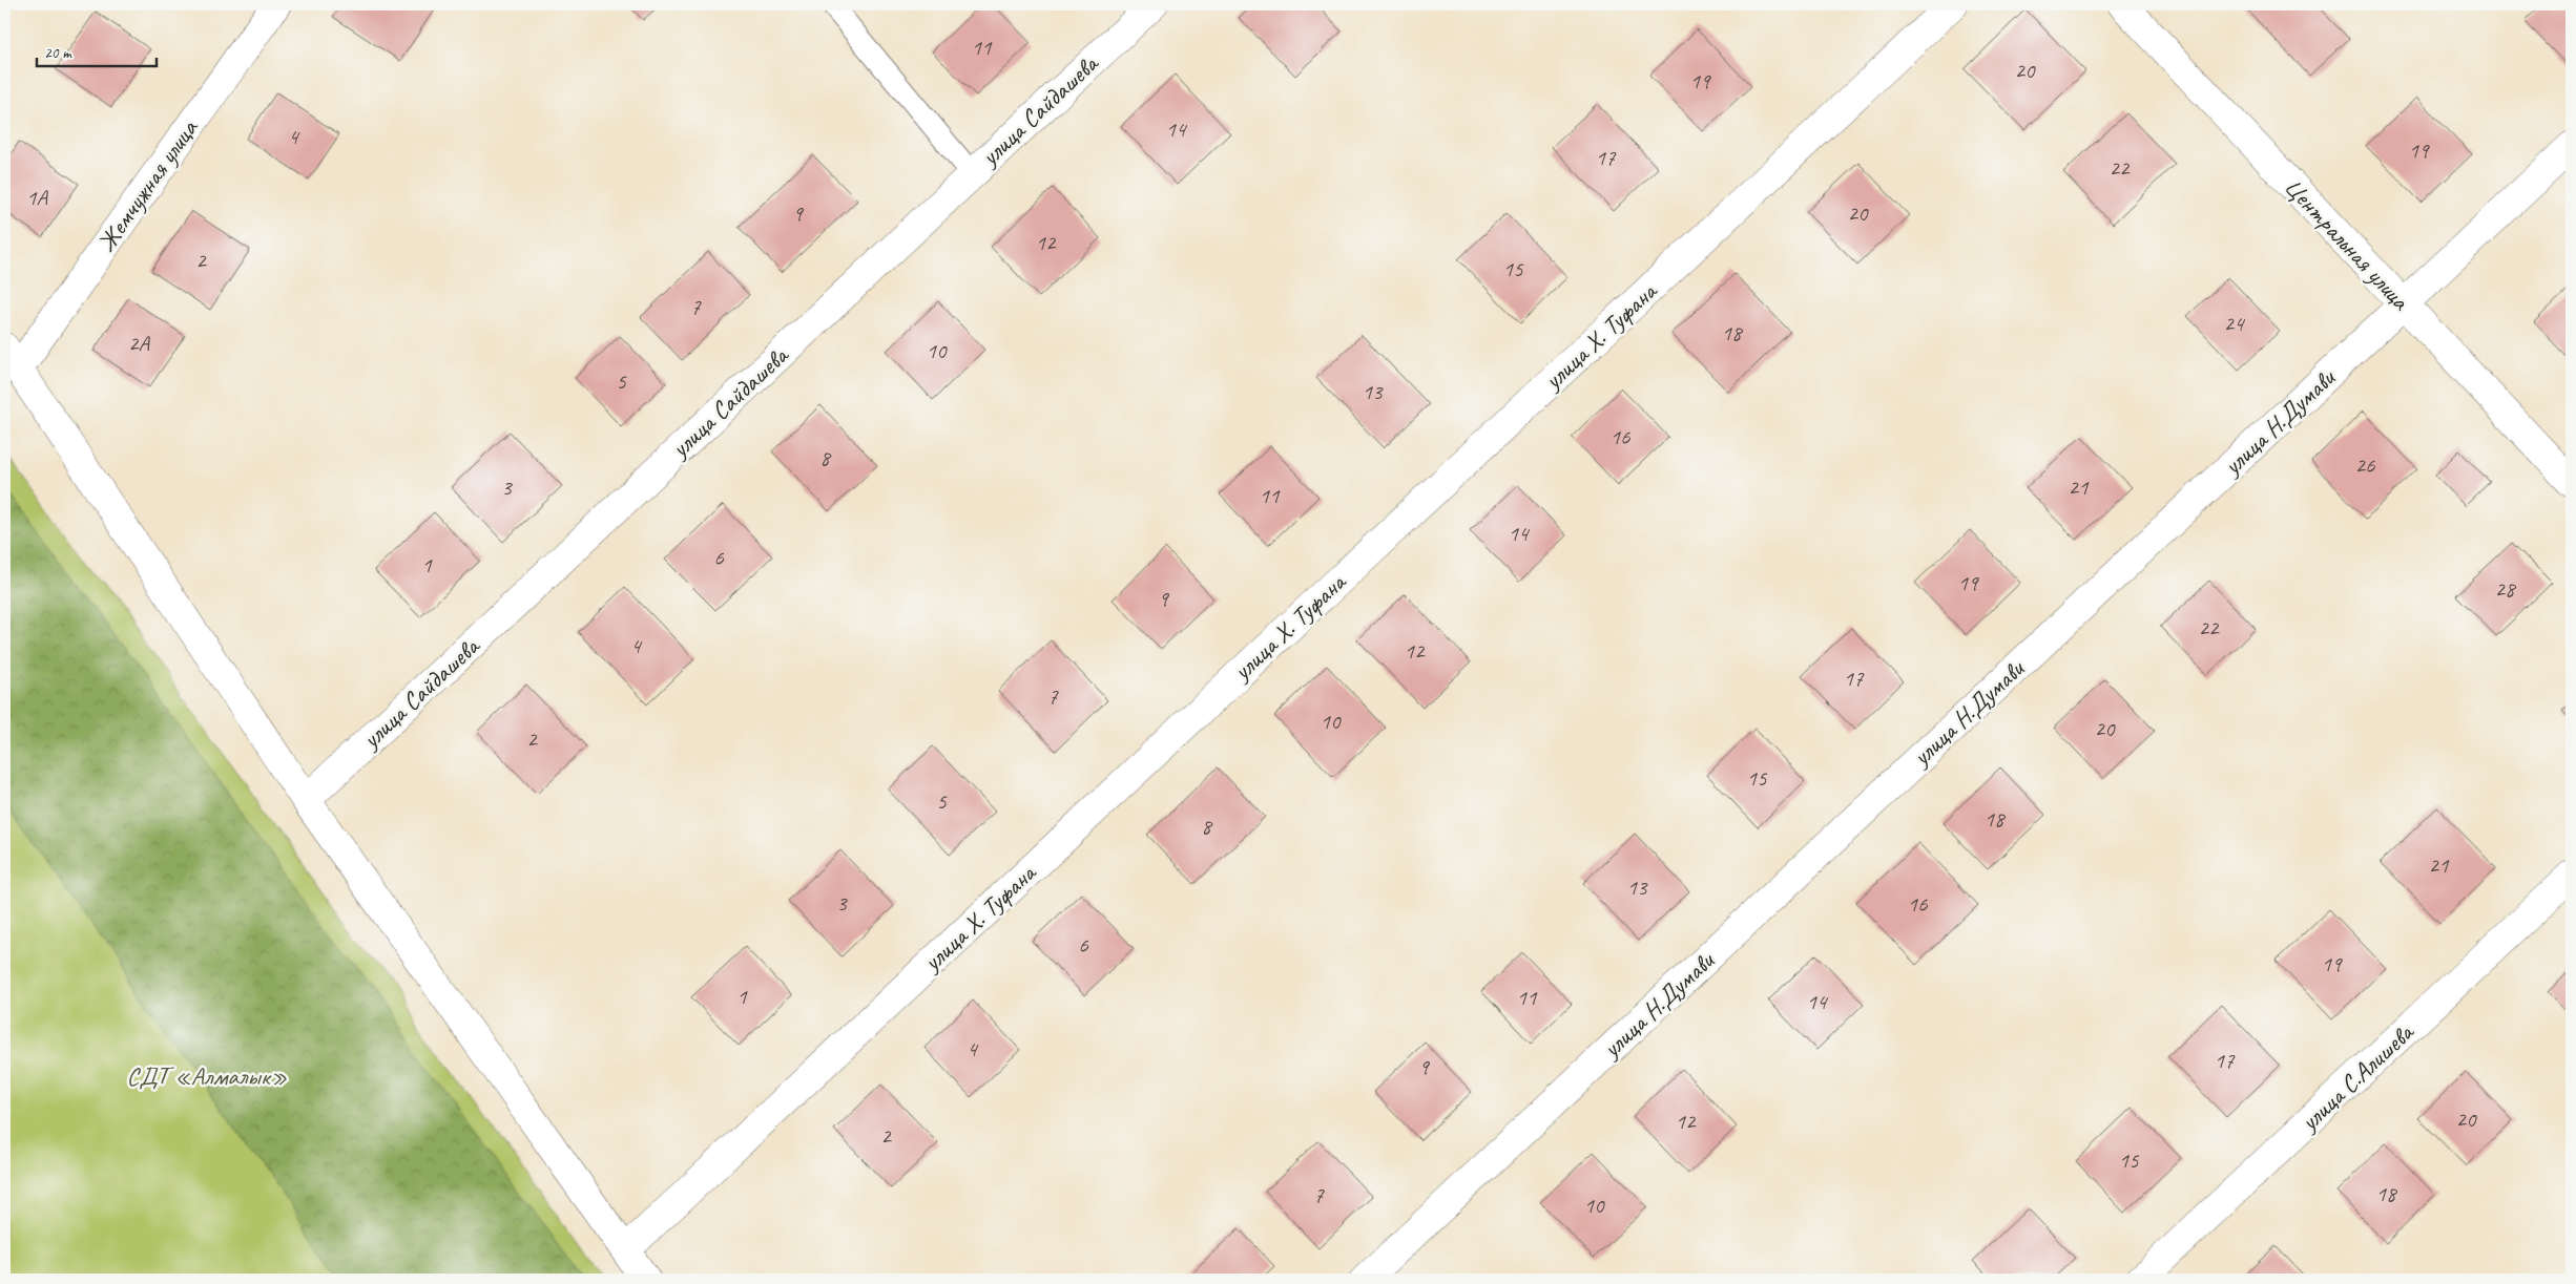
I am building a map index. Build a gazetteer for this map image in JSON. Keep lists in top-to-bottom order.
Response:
{
  "streets": {
    "street": [
      "улица Сайдашева",
      "Жемчужная улица",
      "Центральная улица",
      "улица Х. Туфана",
      "улица Н.Думави",
      "улица С.Алишева"
    ]
  },
  "crossings": [
    ["Центральная улица", "улица Н.Думави"]
  ],
  "parks": ["СДТ «Алмалык»"],
  "house_numbers": [
    "11",
    "20",
    "19",
    "14",
    "4",
    "19",
    "17",
    "22",
    "1А",
    "9",
    "20",
    "12",
    "2",
    "15",
    "7",
    "24",
    "18",
    "2А",
    "10",
    "5",
    "13",
    "16",
    "8",
    "26",
    "3",
    "21",
    "11",
    "14",
    "6",
    "1",
    "19",
    "28",
    "9",
    "22",
    "4",
    "12",
    "17",
    "7",
    "10",
    "20",
    "2",
    "15",
    "5",
    "18",
    "8",
    "21",
    "13",
    "3",
    "16",
    "6",
    "19",
    "1",
    "11",
    "14",
    "4",
    "17",
    "9",
    "20",
    "12",
    "2",
    "15",
    "18",
    "7",
    "10"
  ],
  "scale_bar": "20 m"
}
